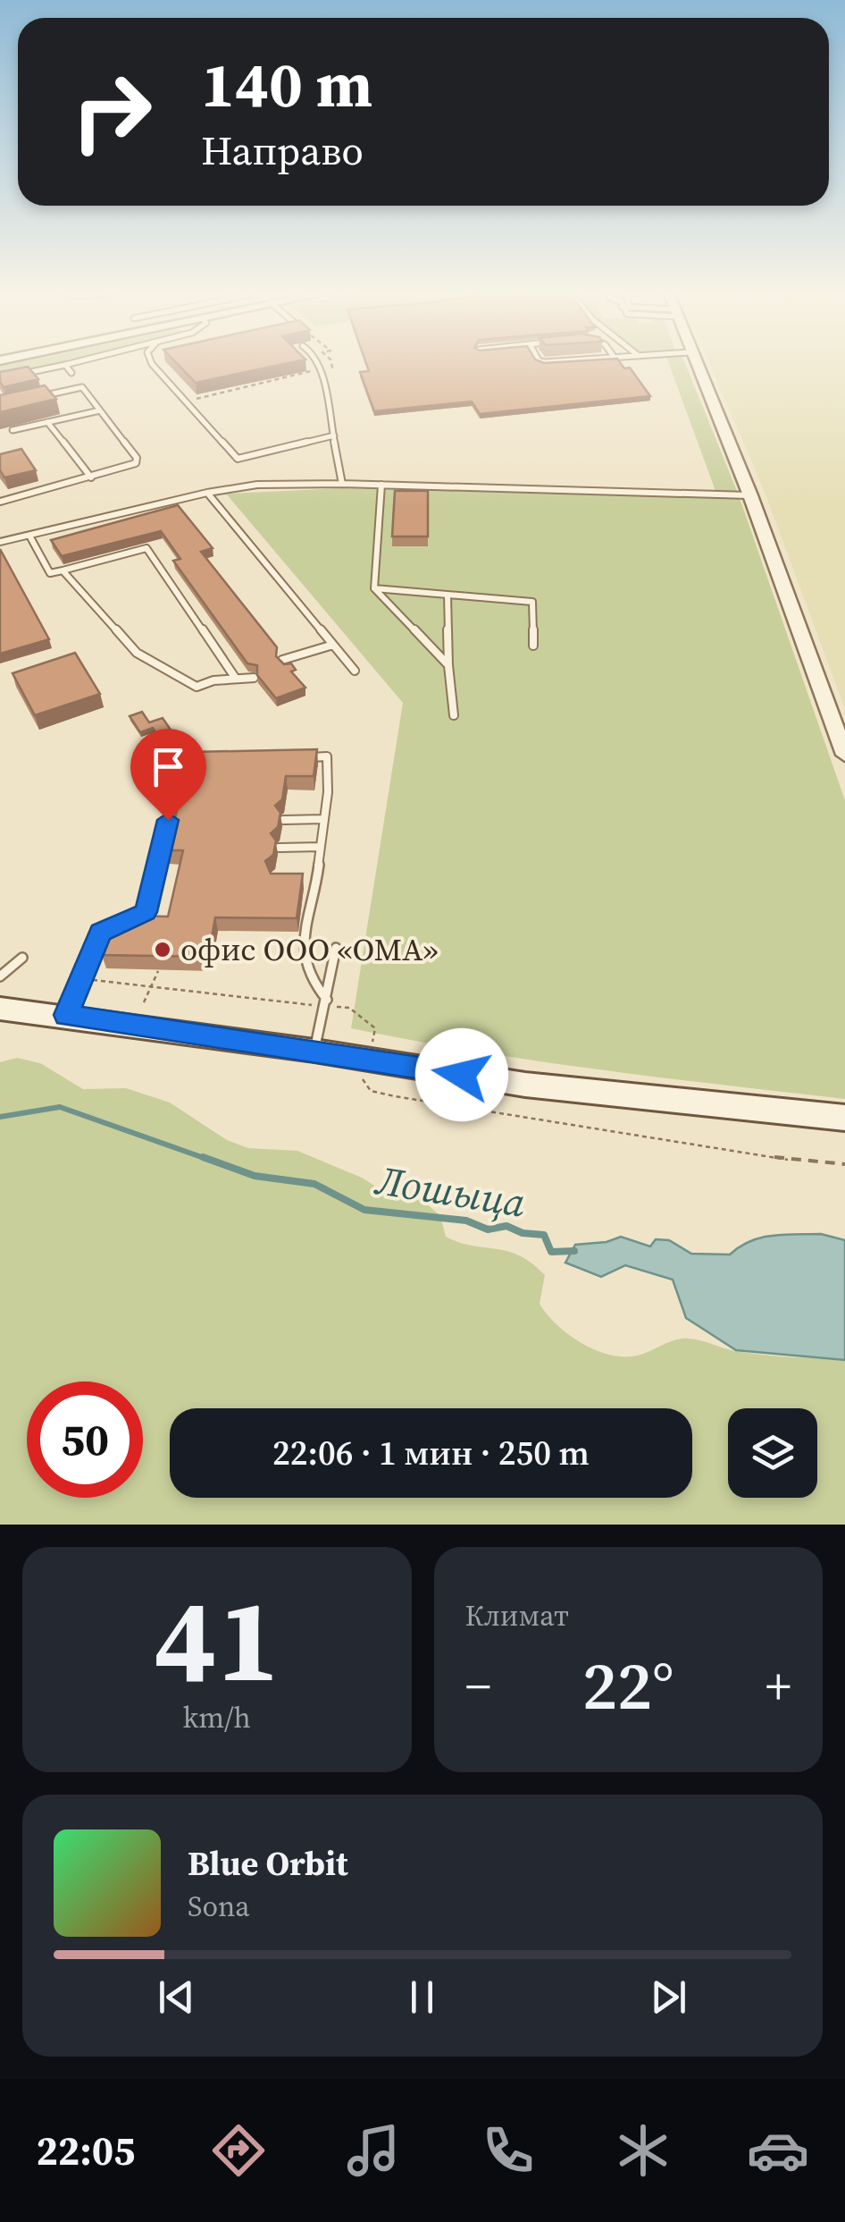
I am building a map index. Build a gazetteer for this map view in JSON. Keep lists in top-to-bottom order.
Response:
{
  "water": ["Лошыца"],
  "places": ["офис ООО «ОМА»"],
  "page": {
    "turn": ["140 m", "Направо"],
    "limit": "50",
    "trip": "22:06 · 1 мин · 250 m",
    "tile": [
      ["41", "km/h"],
      "Климат"
    ],
    "heat": ["−", "22°", "+"],
    "song": ["Blue Orbit", "Sona"],
    "tabs": "22:05"
  }
}
